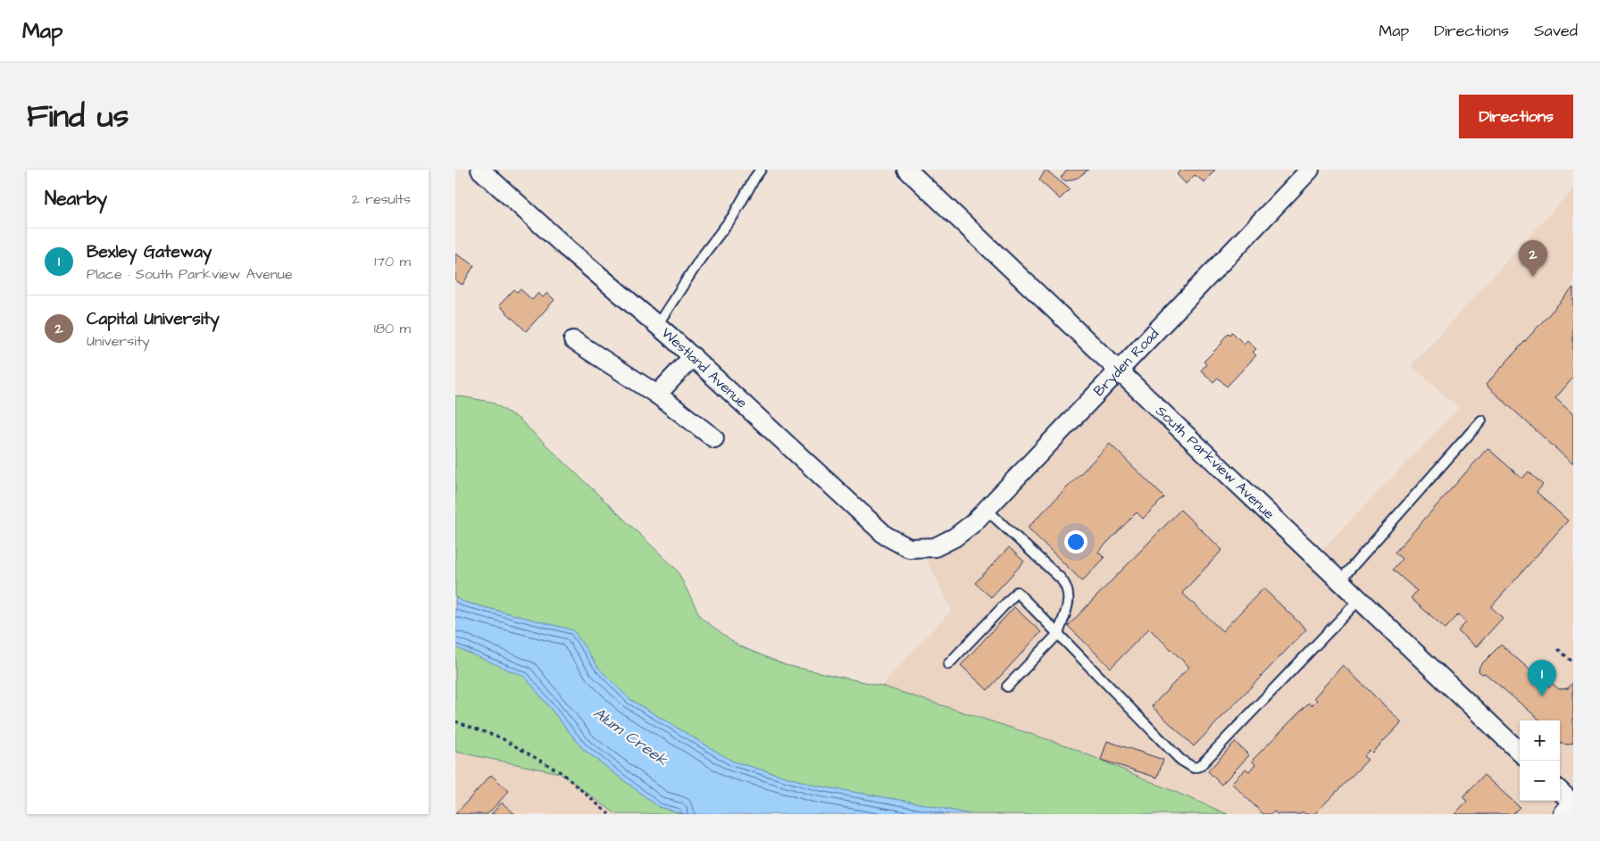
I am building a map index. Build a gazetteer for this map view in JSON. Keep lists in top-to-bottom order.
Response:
{
  "streets": {
    "street": ["Bryden Road", "Westland Avenue", "South Parkview Avenue"]
  },
  "crossings": [
    ["Bryden Road", "Westland Avenue"],
    ["Bryden Road", "South Parkview Avenue"]
  ],
  "water": ["Alum Creek"],
  "page": {
    "header": "Map",
    "nav": ["Map", "Directions", "Saved"],
    "title": "Find us",
    "buttons": "Directions",
    "heading": ["Nearby", "2 results"],
    "list": [
      {
        "mark": "1",
        "name": "Bexley Gateway",
        "note": "Place · South Parkview Avenue",
        "value": "170 m"
      },
      {
        "mark": "2",
        "name": "Capital University",
        "note": "University",
        "value": "180 m"
      }
    ],
    "pins": ["2", "1"],
    "map_buttons": ["+", "−"]
  }
}
